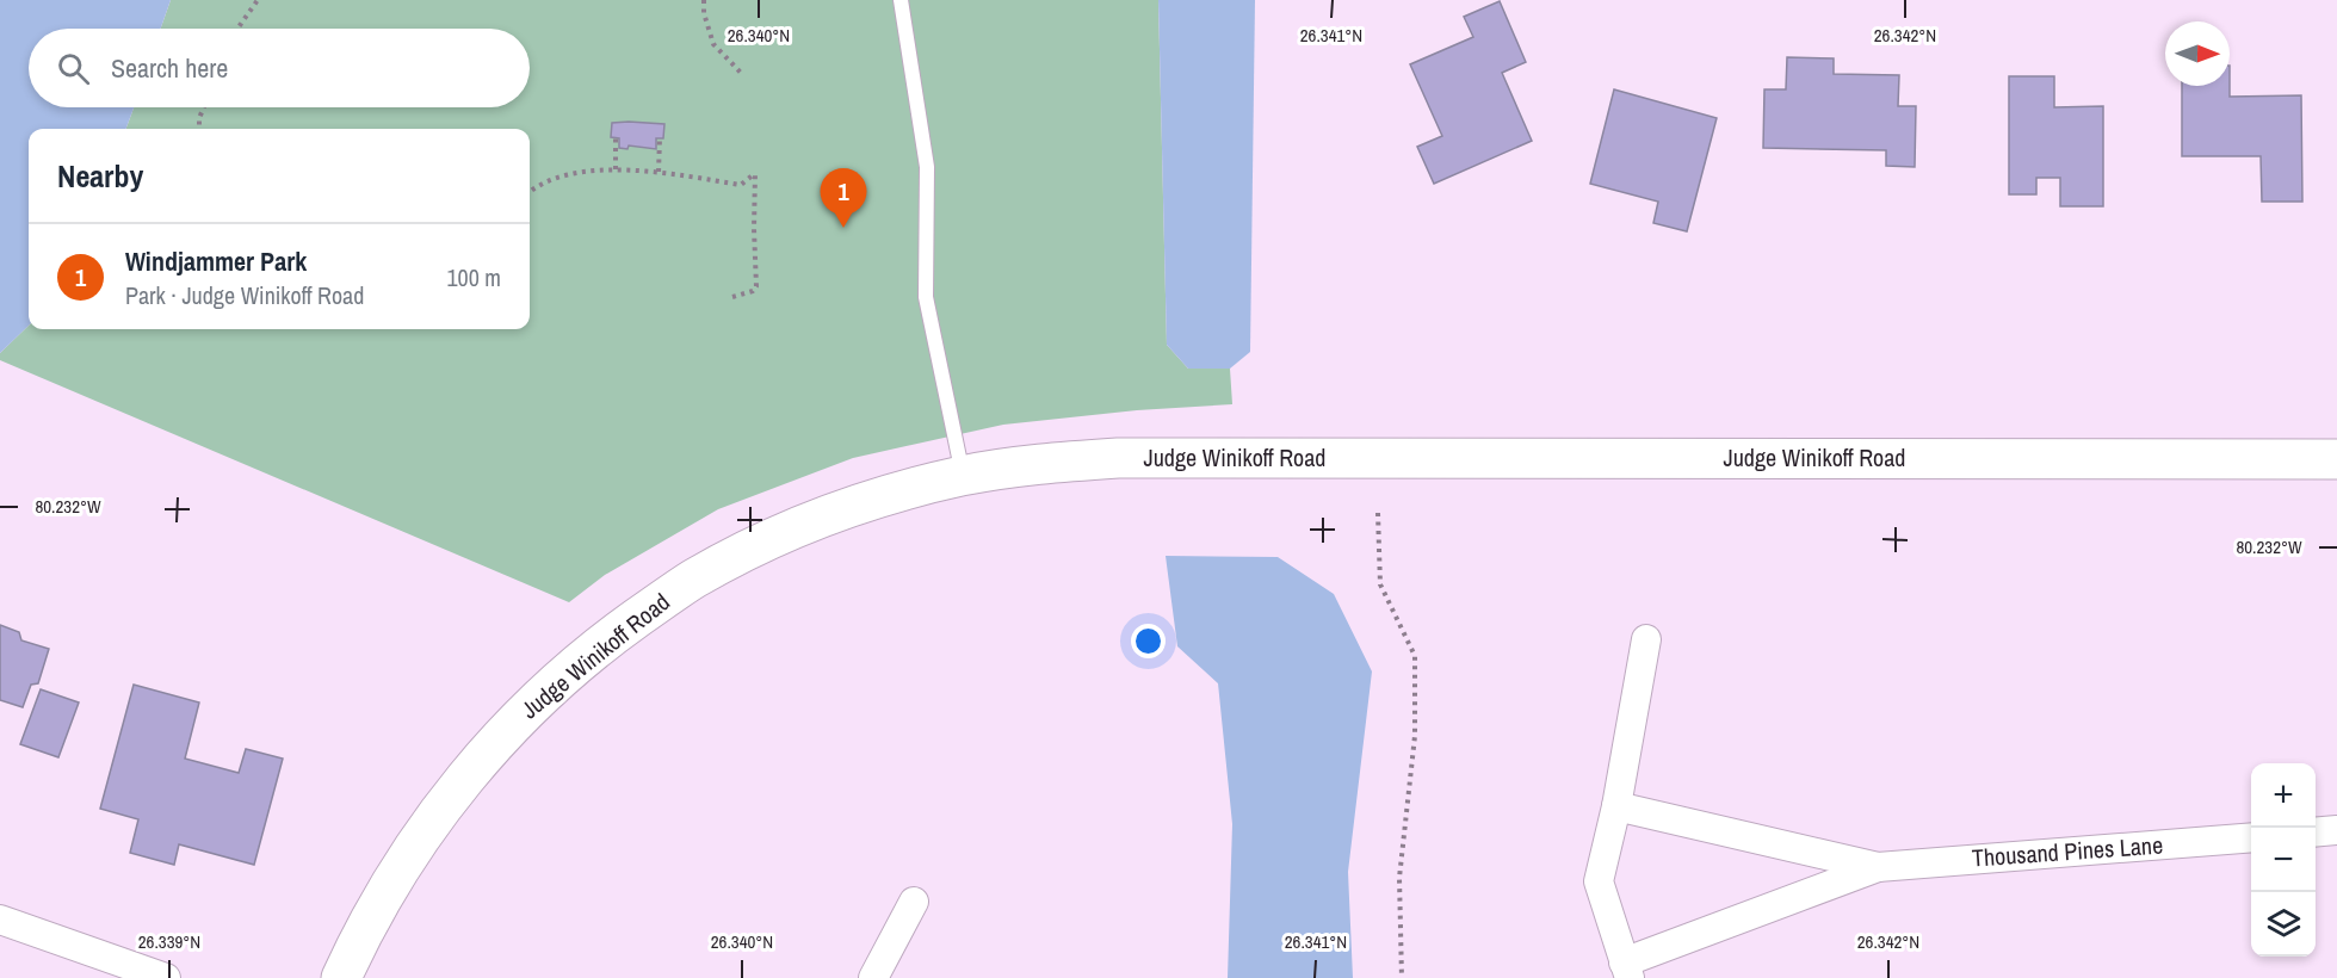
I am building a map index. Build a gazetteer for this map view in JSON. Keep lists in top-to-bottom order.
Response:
{
  "streets": {
    "street": ["Judge Winikoff Road", "Thousand Pines Lane"]
  },
  "north": "right",
  "page": {
    "search": "Search here",
    "heading": "Nearby",
    "pins": "1",
    "list": [
      {
        "mark": "1",
        "name": "Windjammer Park",
        "note": "Park · Judge Winikoff Road",
        "value": "100 m"
      }
    ],
    "map_buttons": ["+", "−"]
  },
  "coordinates": [
    "26.340°N",
    "26.341°N",
    "26.342°N",
    "80.232°W",
    "26.339°N"
  ]
}
